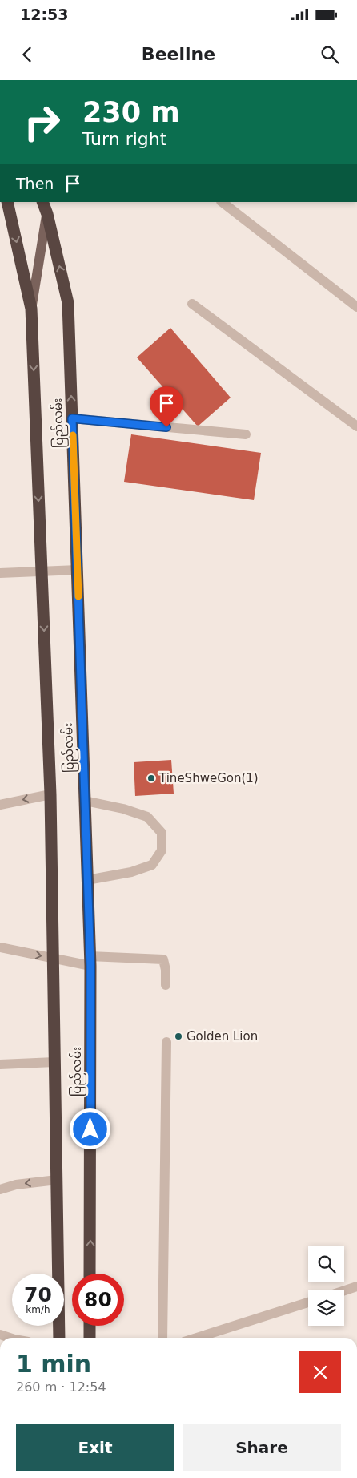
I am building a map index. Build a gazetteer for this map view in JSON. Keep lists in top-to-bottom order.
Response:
{
  "streets": {
    "highway": ["ပြည်လမ်း"]
  },
  "places": ["TineShweGon(1)", "Golden Lion"],
  "page": {
    "status": "12:53",
    "header": "Beeline",
    "turn": ["230 m", "Turn right"],
    "then": "Then",
    "speed": "70 km/h",
    "limit": "80",
    "heading": ["1 min", "260 m · 12:54"],
    "buttons": ["Exit", "Share"]
  }
}
